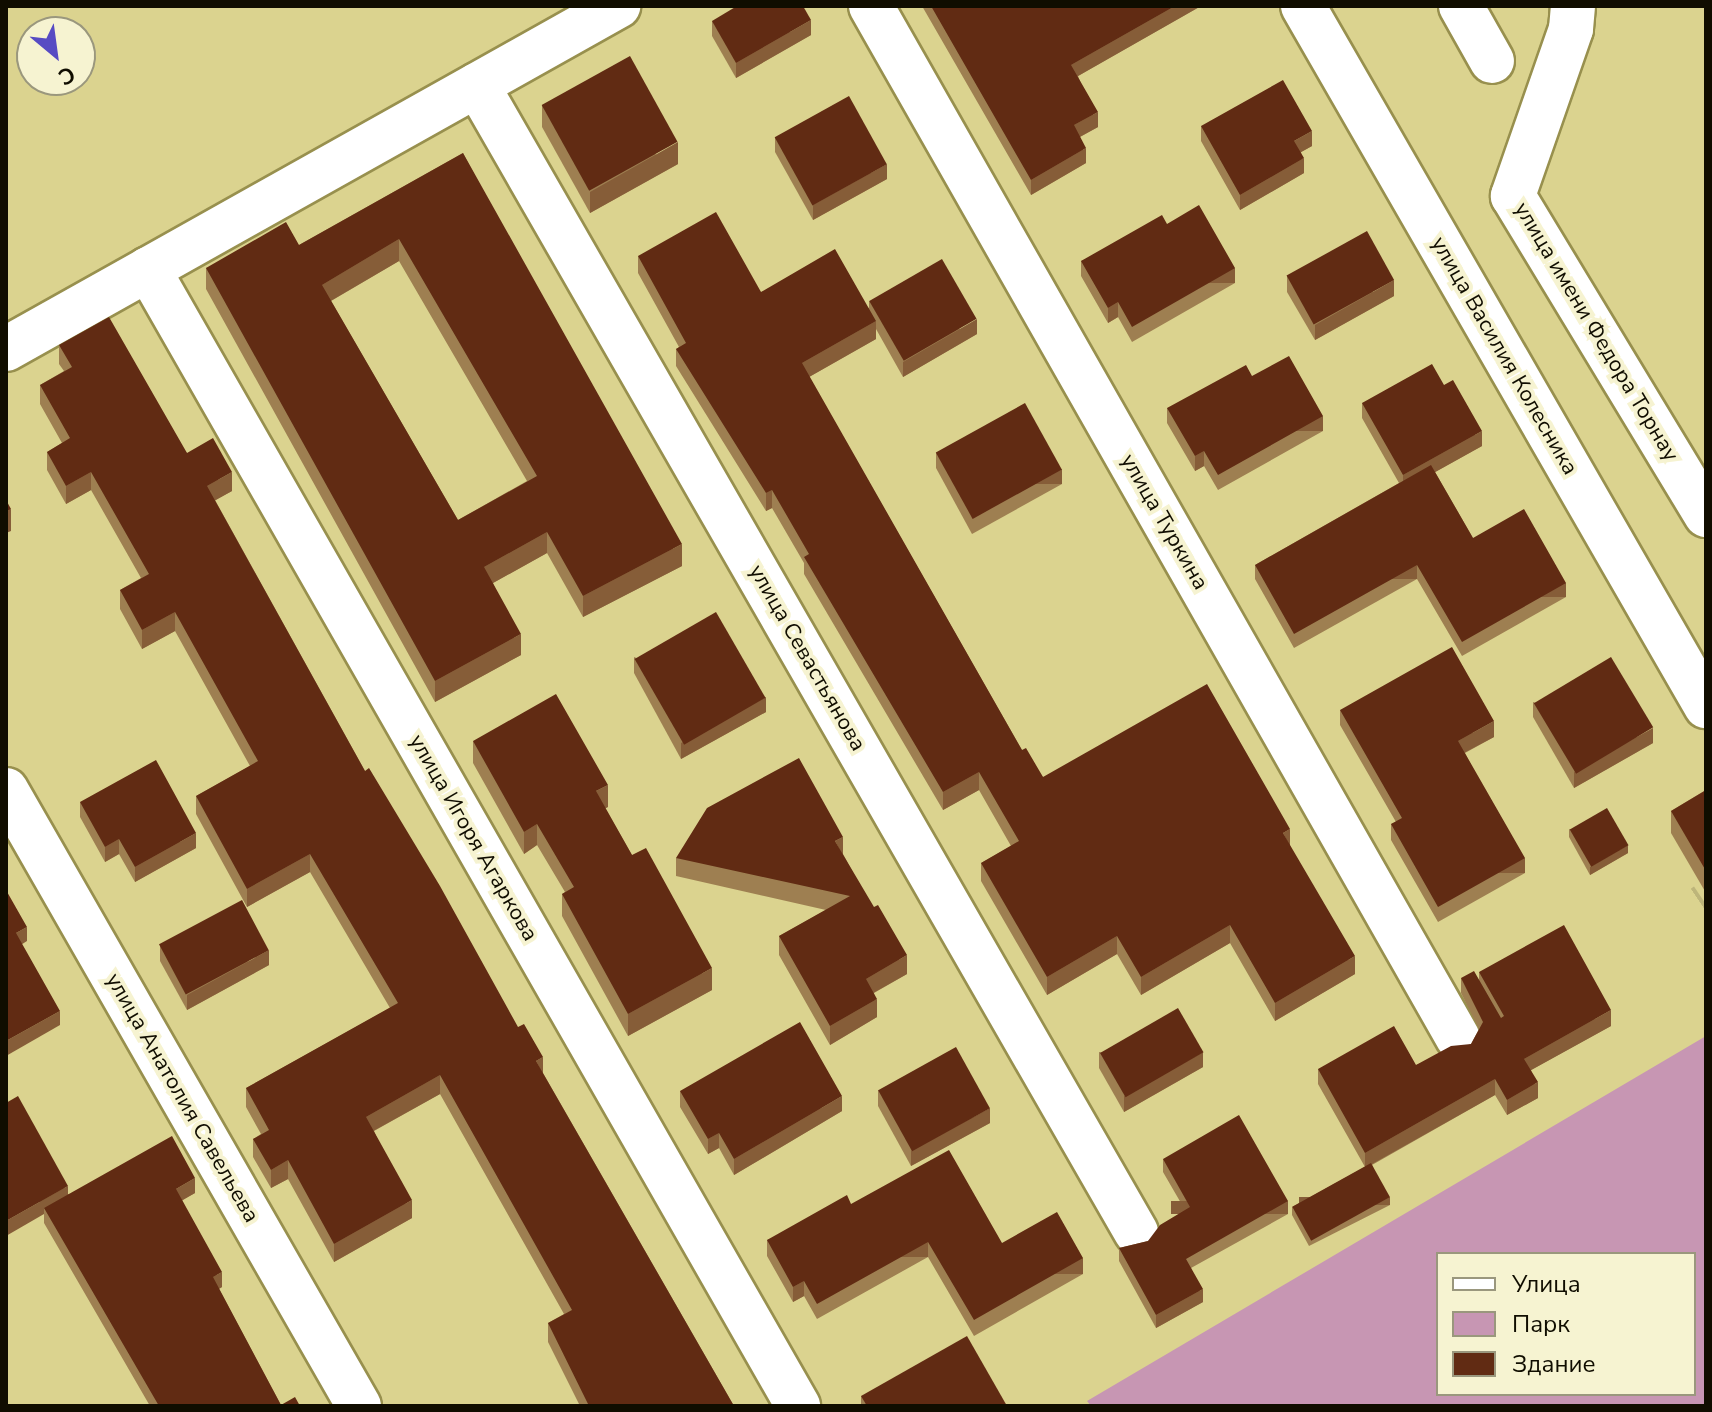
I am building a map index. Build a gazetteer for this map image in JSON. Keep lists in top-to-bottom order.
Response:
{
  "streets": {
    "street": [
      "улица имени Федора Торнау",
      "улица Василия Колесника",
      "улица Туркина",
      "улица Севастьянова",
      "улица Игоря Агаркова",
      "улица Анатолия Савельева"
    ]
  },
  "legend": ["Улица", "Парк", "Здание"],
  "north": "bottom right"
}
